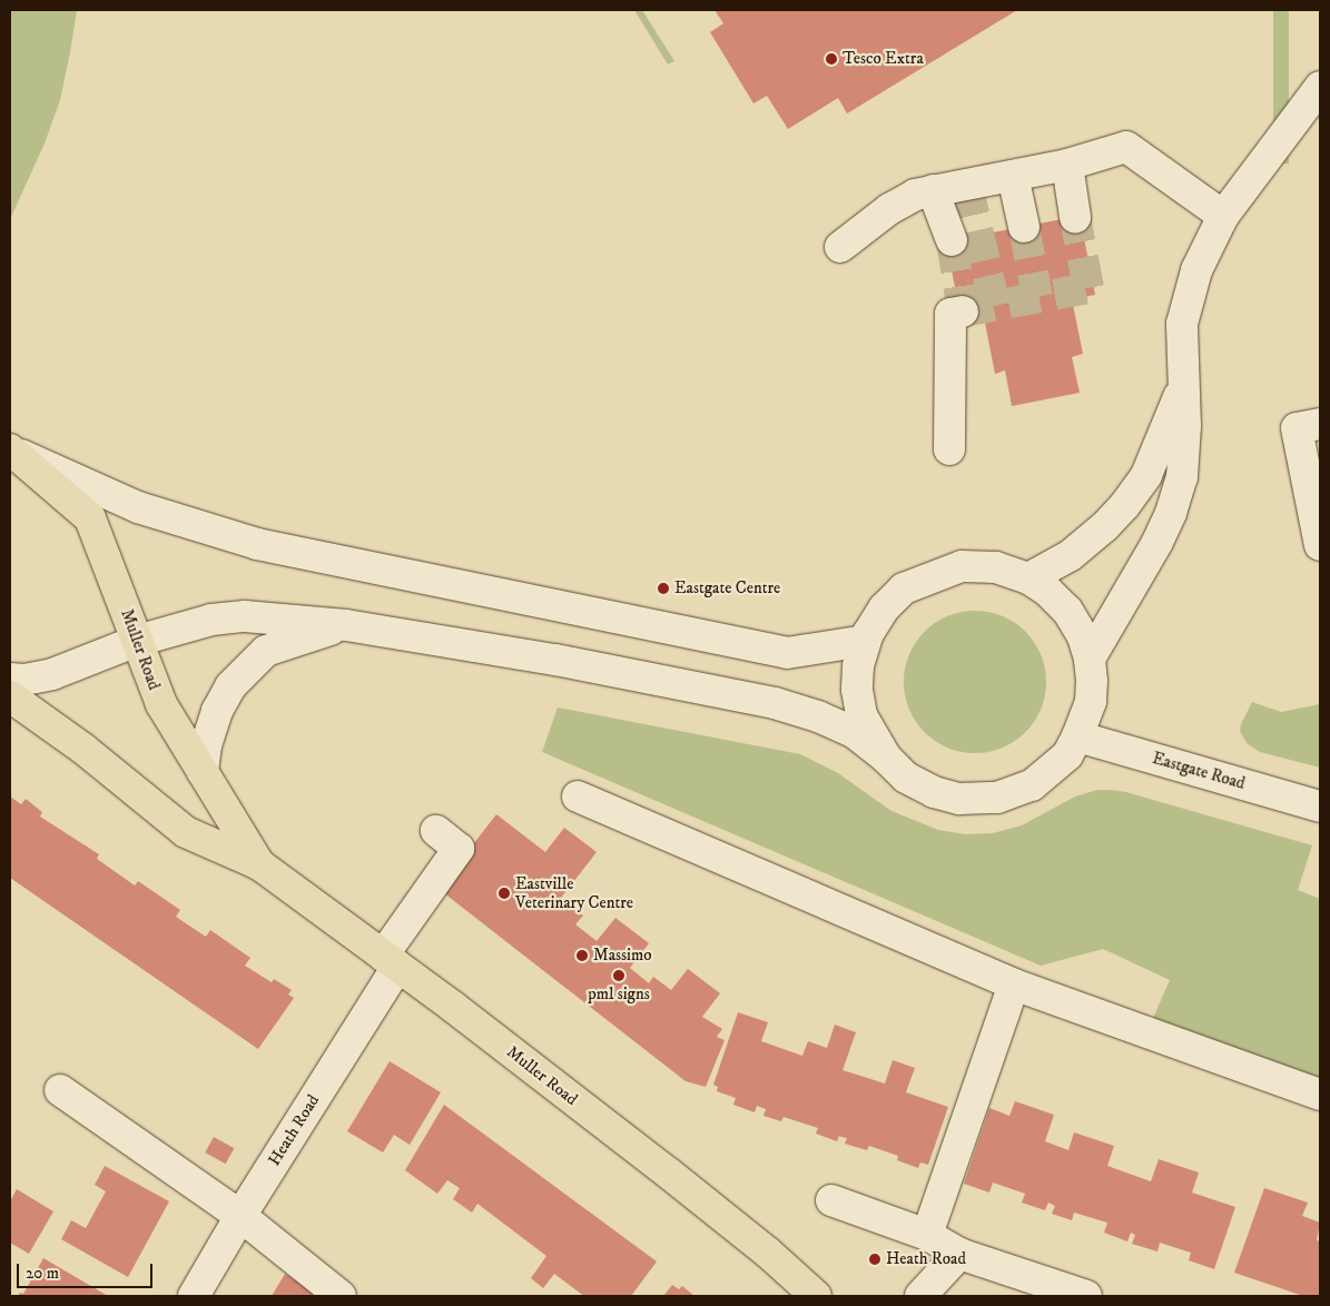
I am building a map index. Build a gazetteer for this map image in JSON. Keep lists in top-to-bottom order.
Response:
{
  "streets": {
    "main road": ["Muller Road"],
    "street": ["Eastgate Road", "Heath Road"]
  },
  "crossings": [
    ["Muller Road", "Heath Road"]
  ],
  "places": [
    "Tesco Extra",
    "Eastgate Centre",
    "Eastville Veterinary Centre",
    "Massimo",
    "pml signs",
    "Heath Road"
  ],
  "scale_bar": "20 m"
}
